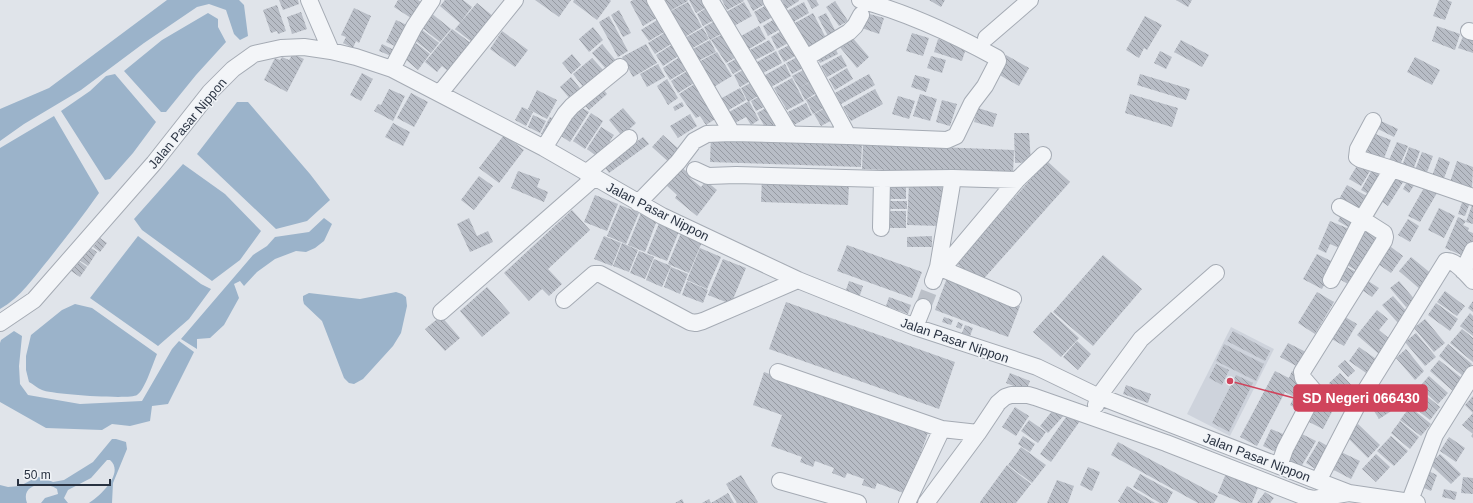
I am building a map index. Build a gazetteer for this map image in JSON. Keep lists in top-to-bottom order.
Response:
{
  "streets": {
    "street": ["Jalan Pasar Nippon"]
  },
  "places": ["SD Negeri 066430"],
  "scale_bar": "50 m"
}
